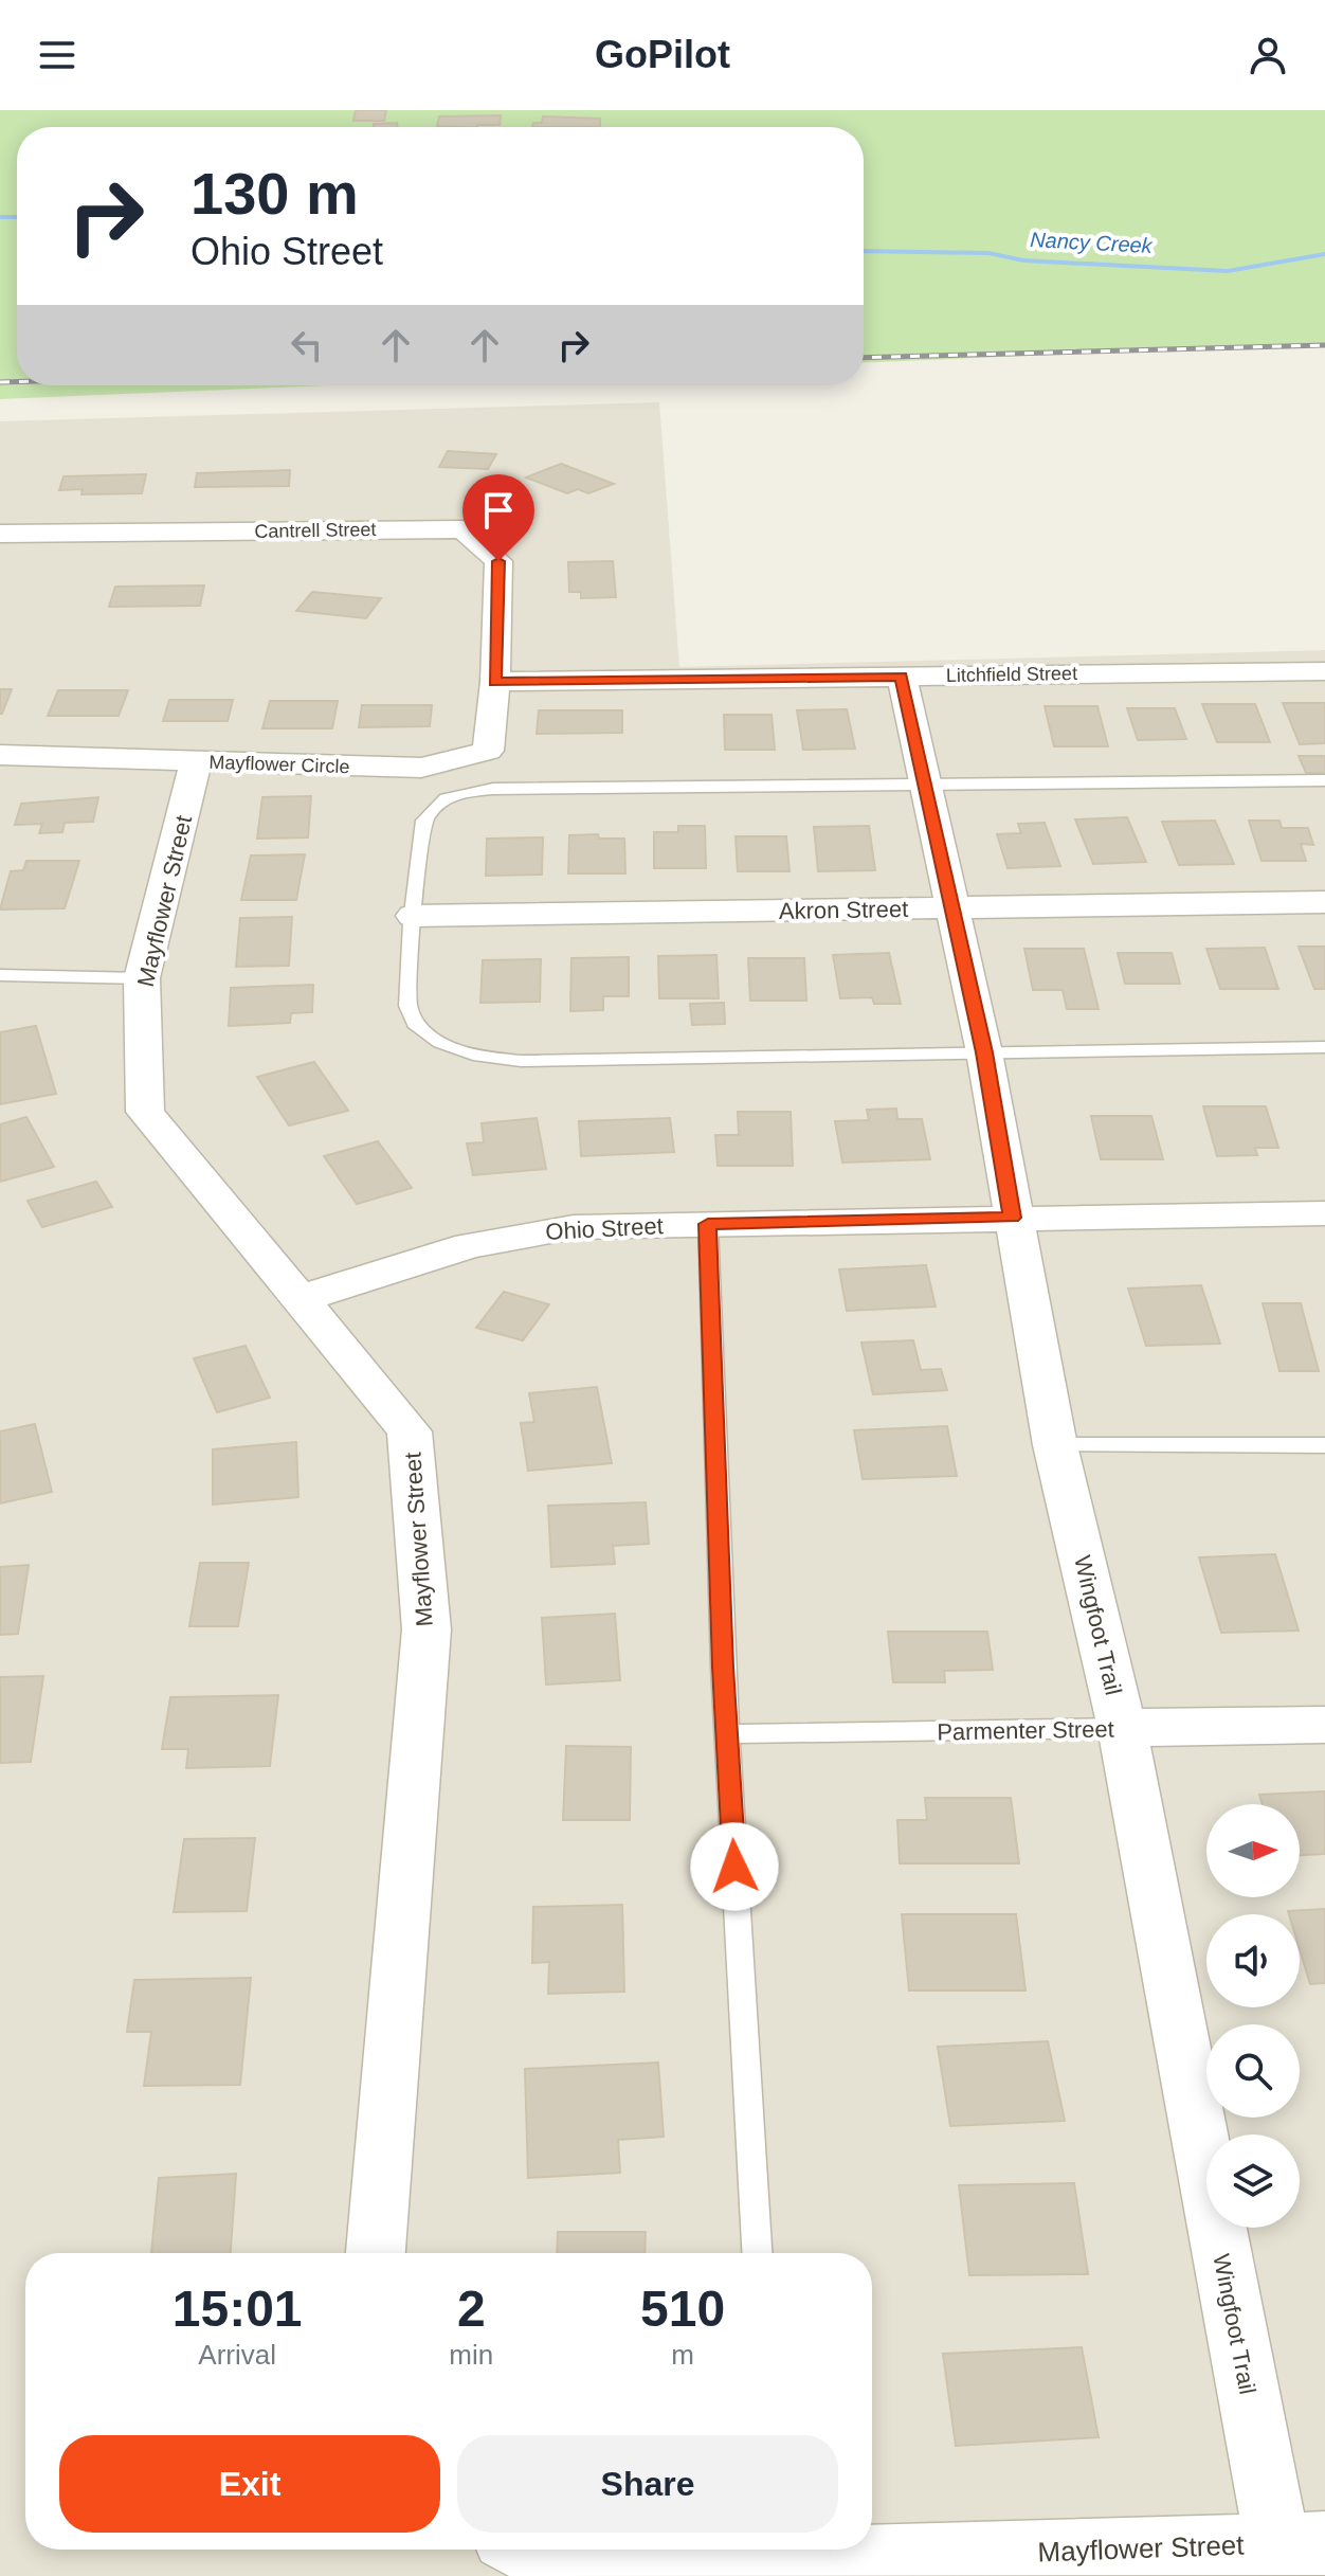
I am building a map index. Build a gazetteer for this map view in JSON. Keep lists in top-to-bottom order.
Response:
{
  "streets": {
    "street": [
      "Cantrell Street",
      "Litchfield Street",
      "Mayflower Circle",
      "Mayflower Street",
      "Akron Street",
      "Ohio Street",
      "Wingfoot Trail",
      "Parmenter Street"
    ]
  },
  "crossings": [
    ["Cantrell Street", "Litchfield Street"],
    ["Cantrell Street", "Mayflower Circle"],
    ["Litchfield Street", "Mayflower Circle"],
    ["Litchfield Street", "Wingfoot Trail"],
    ["Mayflower Circle", "Mayflower Street"],
    ["Mayflower Street", "Ohio Street"],
    ["Mayflower Street", "Wingfoot Trail"],
    ["Akron Street", "Wingfoot Trail"],
    ["Ohio Street", "Wingfoot Trail"],
    ["Wingfoot Trail", "Parmenter Street"]
  ],
  "water": ["Nancy Creek"],
  "north": "right",
  "page": {
    "header": "GoPilot",
    "turn": ["130 m", "Ohio Street"],
    "eta": [
      "15:01",
      "Arrival",
      "2",
      "min",
      "510",
      "m"
    ],
    "buttons": ["Exit", "Share"]
  }
}
